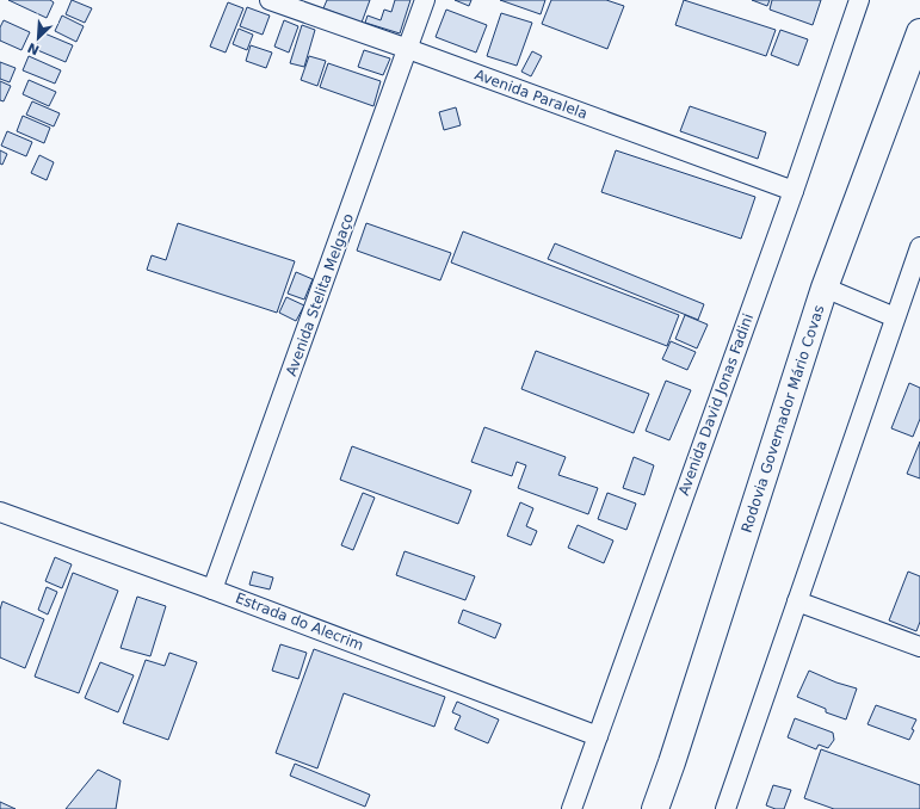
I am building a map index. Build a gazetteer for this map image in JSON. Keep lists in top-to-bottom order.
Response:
{
  "streets": {
    "highway": ["Rodovia Governador Mário Covas"],
    "street": [
      "Avenida Paralela",
      "Avenida Stelita Melgaço",
      "Avenida David Jonas Fadini",
      "Estrada do Alecrim"
    ]
  },
  "crossings": [
    ["Avenida Paralela", "Avenida Stelita Melgaço"],
    ["Avenida Paralela", "Avenida David Jonas Fadini"],
    ["Avenida Stelita Melgaço", "Estrada do Alecrim"],
    ["Avenida David Jonas Fadini", "Estrada do Alecrim"]
  ],
  "north": "bottom left"
}
